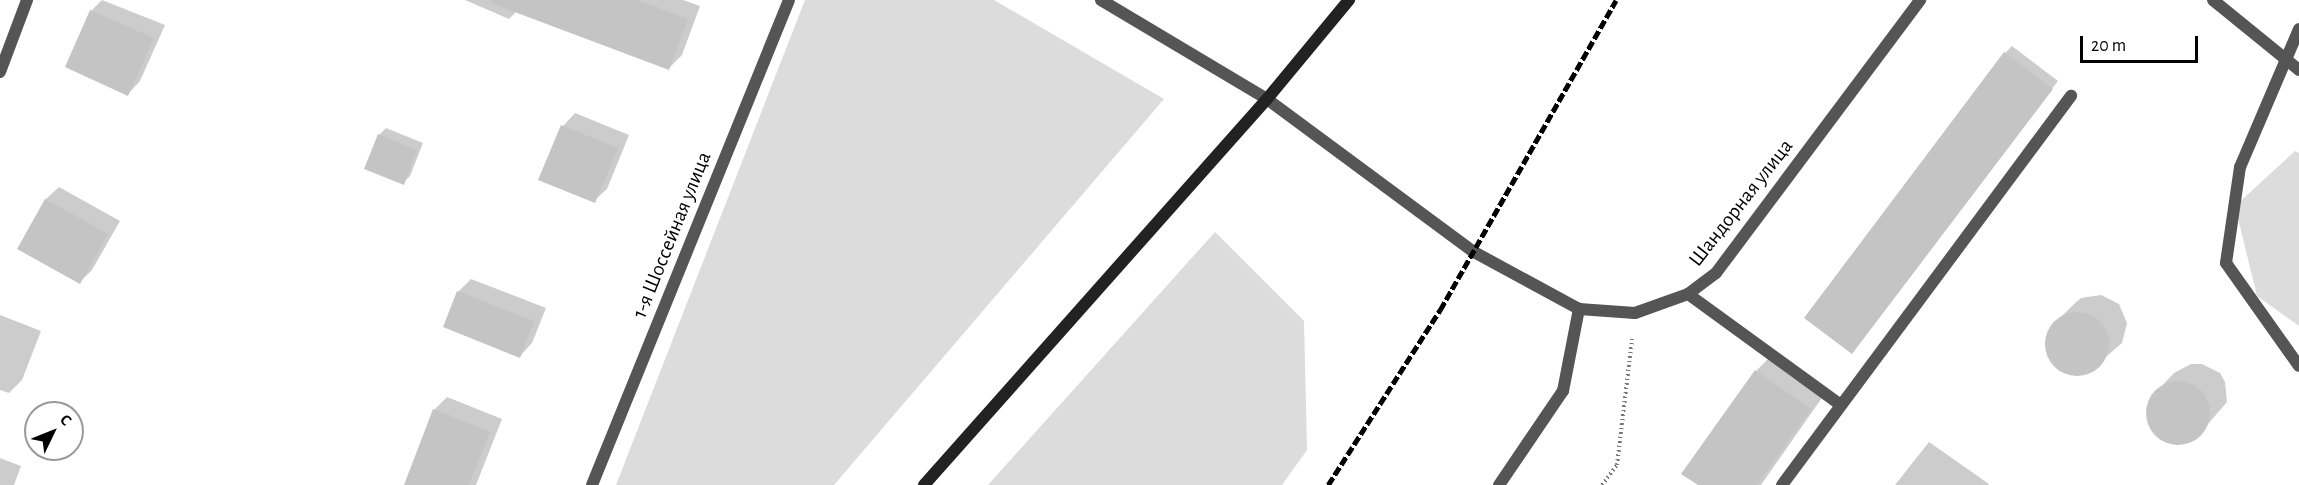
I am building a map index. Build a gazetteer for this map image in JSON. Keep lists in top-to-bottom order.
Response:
{
  "streets": {
    "street": ["Шандорная улица", "1-я Шоссейная улица"]
  },
  "scale_bar": "20 m",
  "north": "top right"
}
